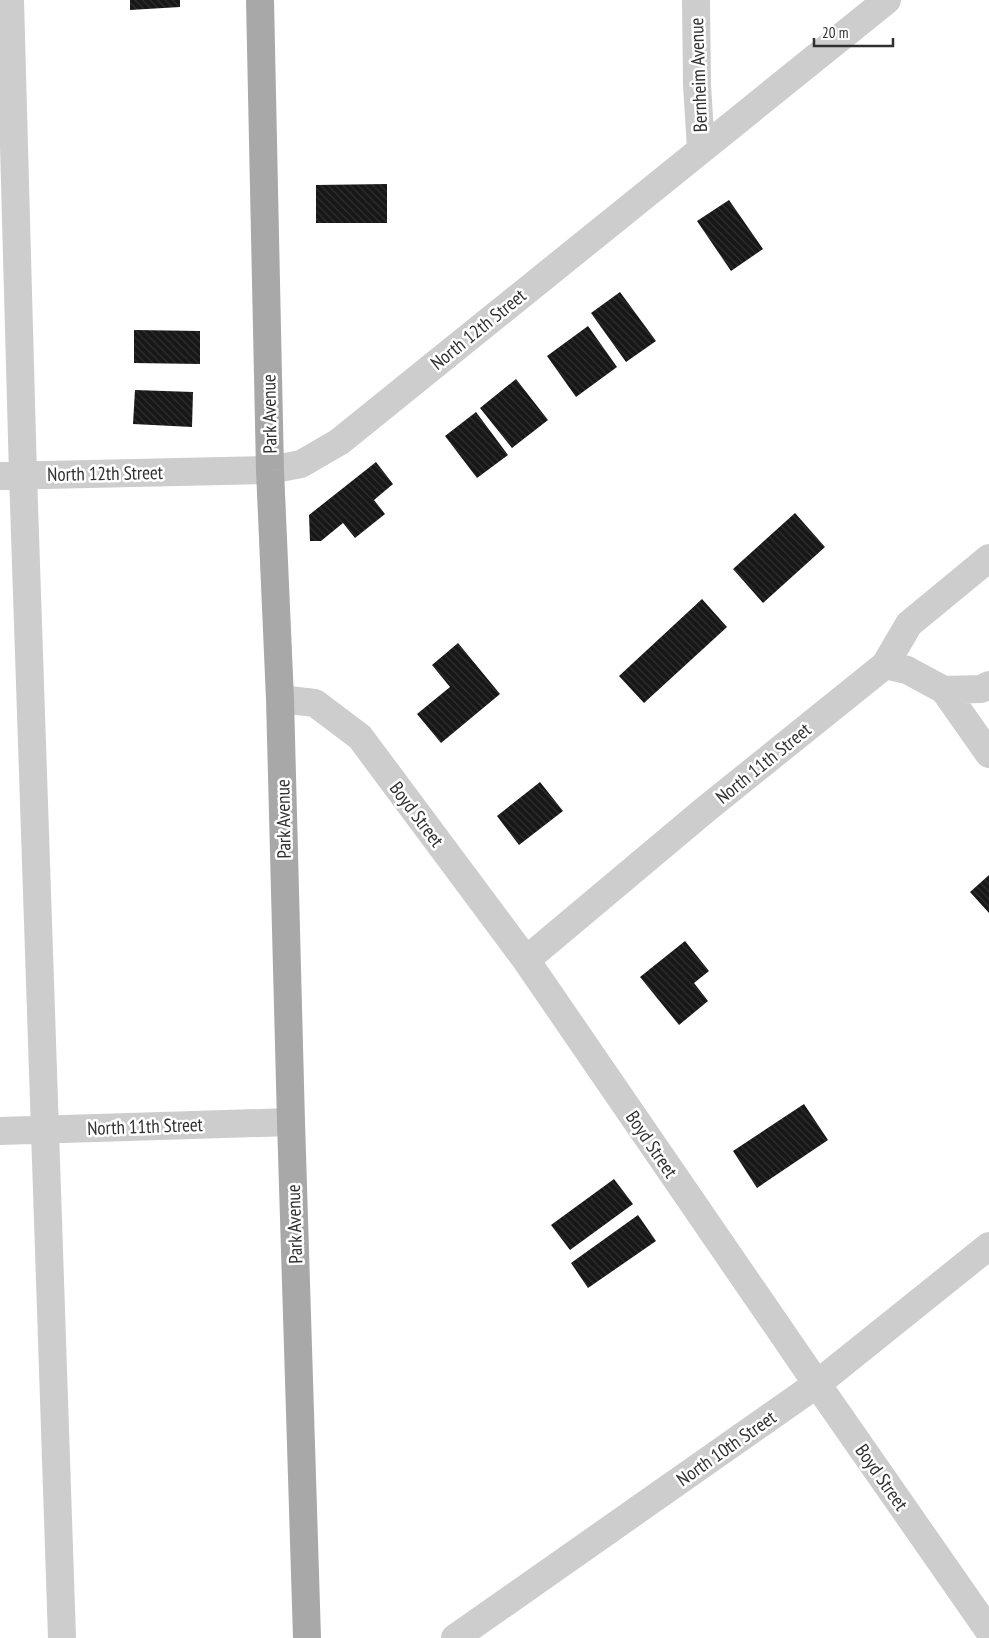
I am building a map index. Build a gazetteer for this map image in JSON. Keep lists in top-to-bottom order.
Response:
{
  "streets": {
    "main road": ["Park Avenue"],
    "street": [
      "Bernheim Avenue",
      "North 12th Street",
      "North 11th Street",
      "Boyd Street",
      "North 10th Street"
    ]
  },
  "crossings": [
    ["Bernheim Avenue", "North 12th Street"],
    ["North 12th Street", "Park Avenue"],
    ["Park Avenue", "North 11th Street"],
    ["Park Avenue", "Boyd Street"],
    ["North 11th Street", "Boyd Street"],
    ["Boyd Street", "North 10th Street"]
  ],
  "scale_bar": "20 m"
}
